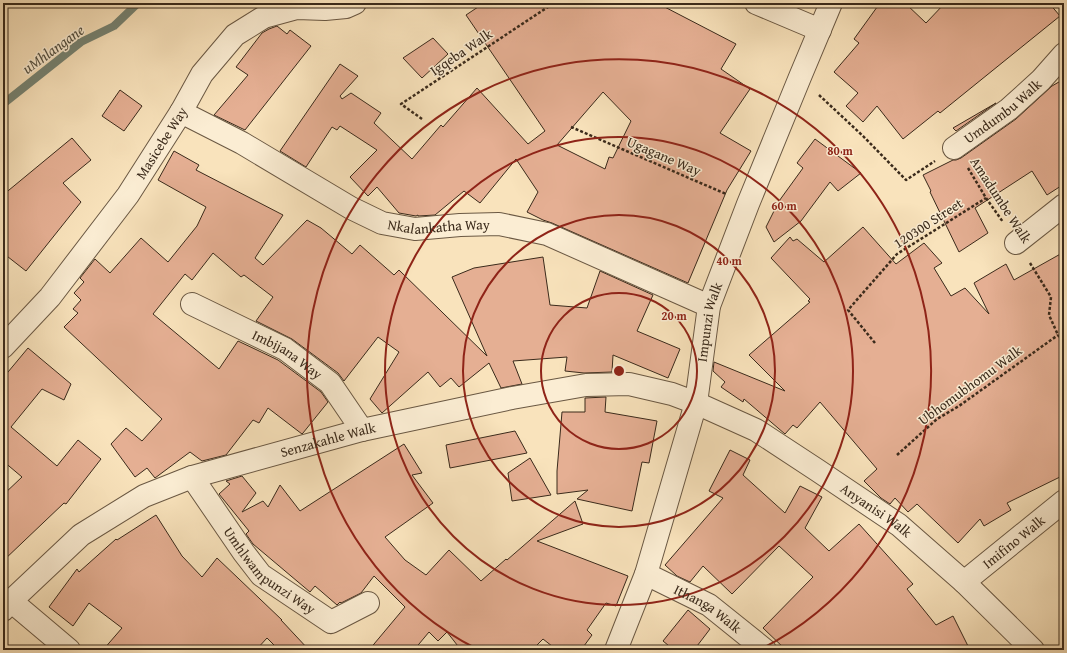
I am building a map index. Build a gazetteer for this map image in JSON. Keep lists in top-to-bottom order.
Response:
{
  "streets": {
    "street": [
      "Umdumbu Walk",
      "Masicebe Way",
      "Nkalankatha Way",
      "Impunzi Walk",
      "Imbijana Way",
      "Senzakahle Walk",
      "Anyanisi Walk",
      "Imifino Walk",
      "Umhlwampunzi Way",
      "Ithanga Walk"
    ],
    "path": [
      "Igqeba Walk",
      "Ugagane Way",
      "Amadumbe Walk",
      "120300 Street",
      "Ubhomubhomu Walk"
    ]
  },
  "crossings": [
    ["Umdumbu Walk", "Amadumbe Walk"],
    ["Masicebe Way", "Nkalankatha Way"],
    ["Ugagane Way", "Impunzi Walk"],
    ["Amadumbe Walk", "120300 Street"],
    ["Amadumbe Walk", "Impunzi Walk"],
    ["Amadumbe Walk", "Ubhomubhomu Walk"],
    ["Nkalankatha Way", "Impunzi Walk"],
    ["Impunzi Walk", "Senzakahle Walk"],
    ["Impunzi Walk", "Anyanisi Walk"],
    ["Impunzi Walk", "Ithanga Walk"],
    ["Imbijana Way", "Senzakahle Walk"],
    ["Senzakahle Walk", "Anyanisi Walk"],
    ["Senzakahle Walk", "Umhlwampunzi Way"],
    ["Anyanisi Walk", "Imifino Walk"]
  ],
  "water": ["uMhlangane"],
  "rings": [
    "80 m",
    "60 m",
    "40 m",
    "20 m"
  ]
}
